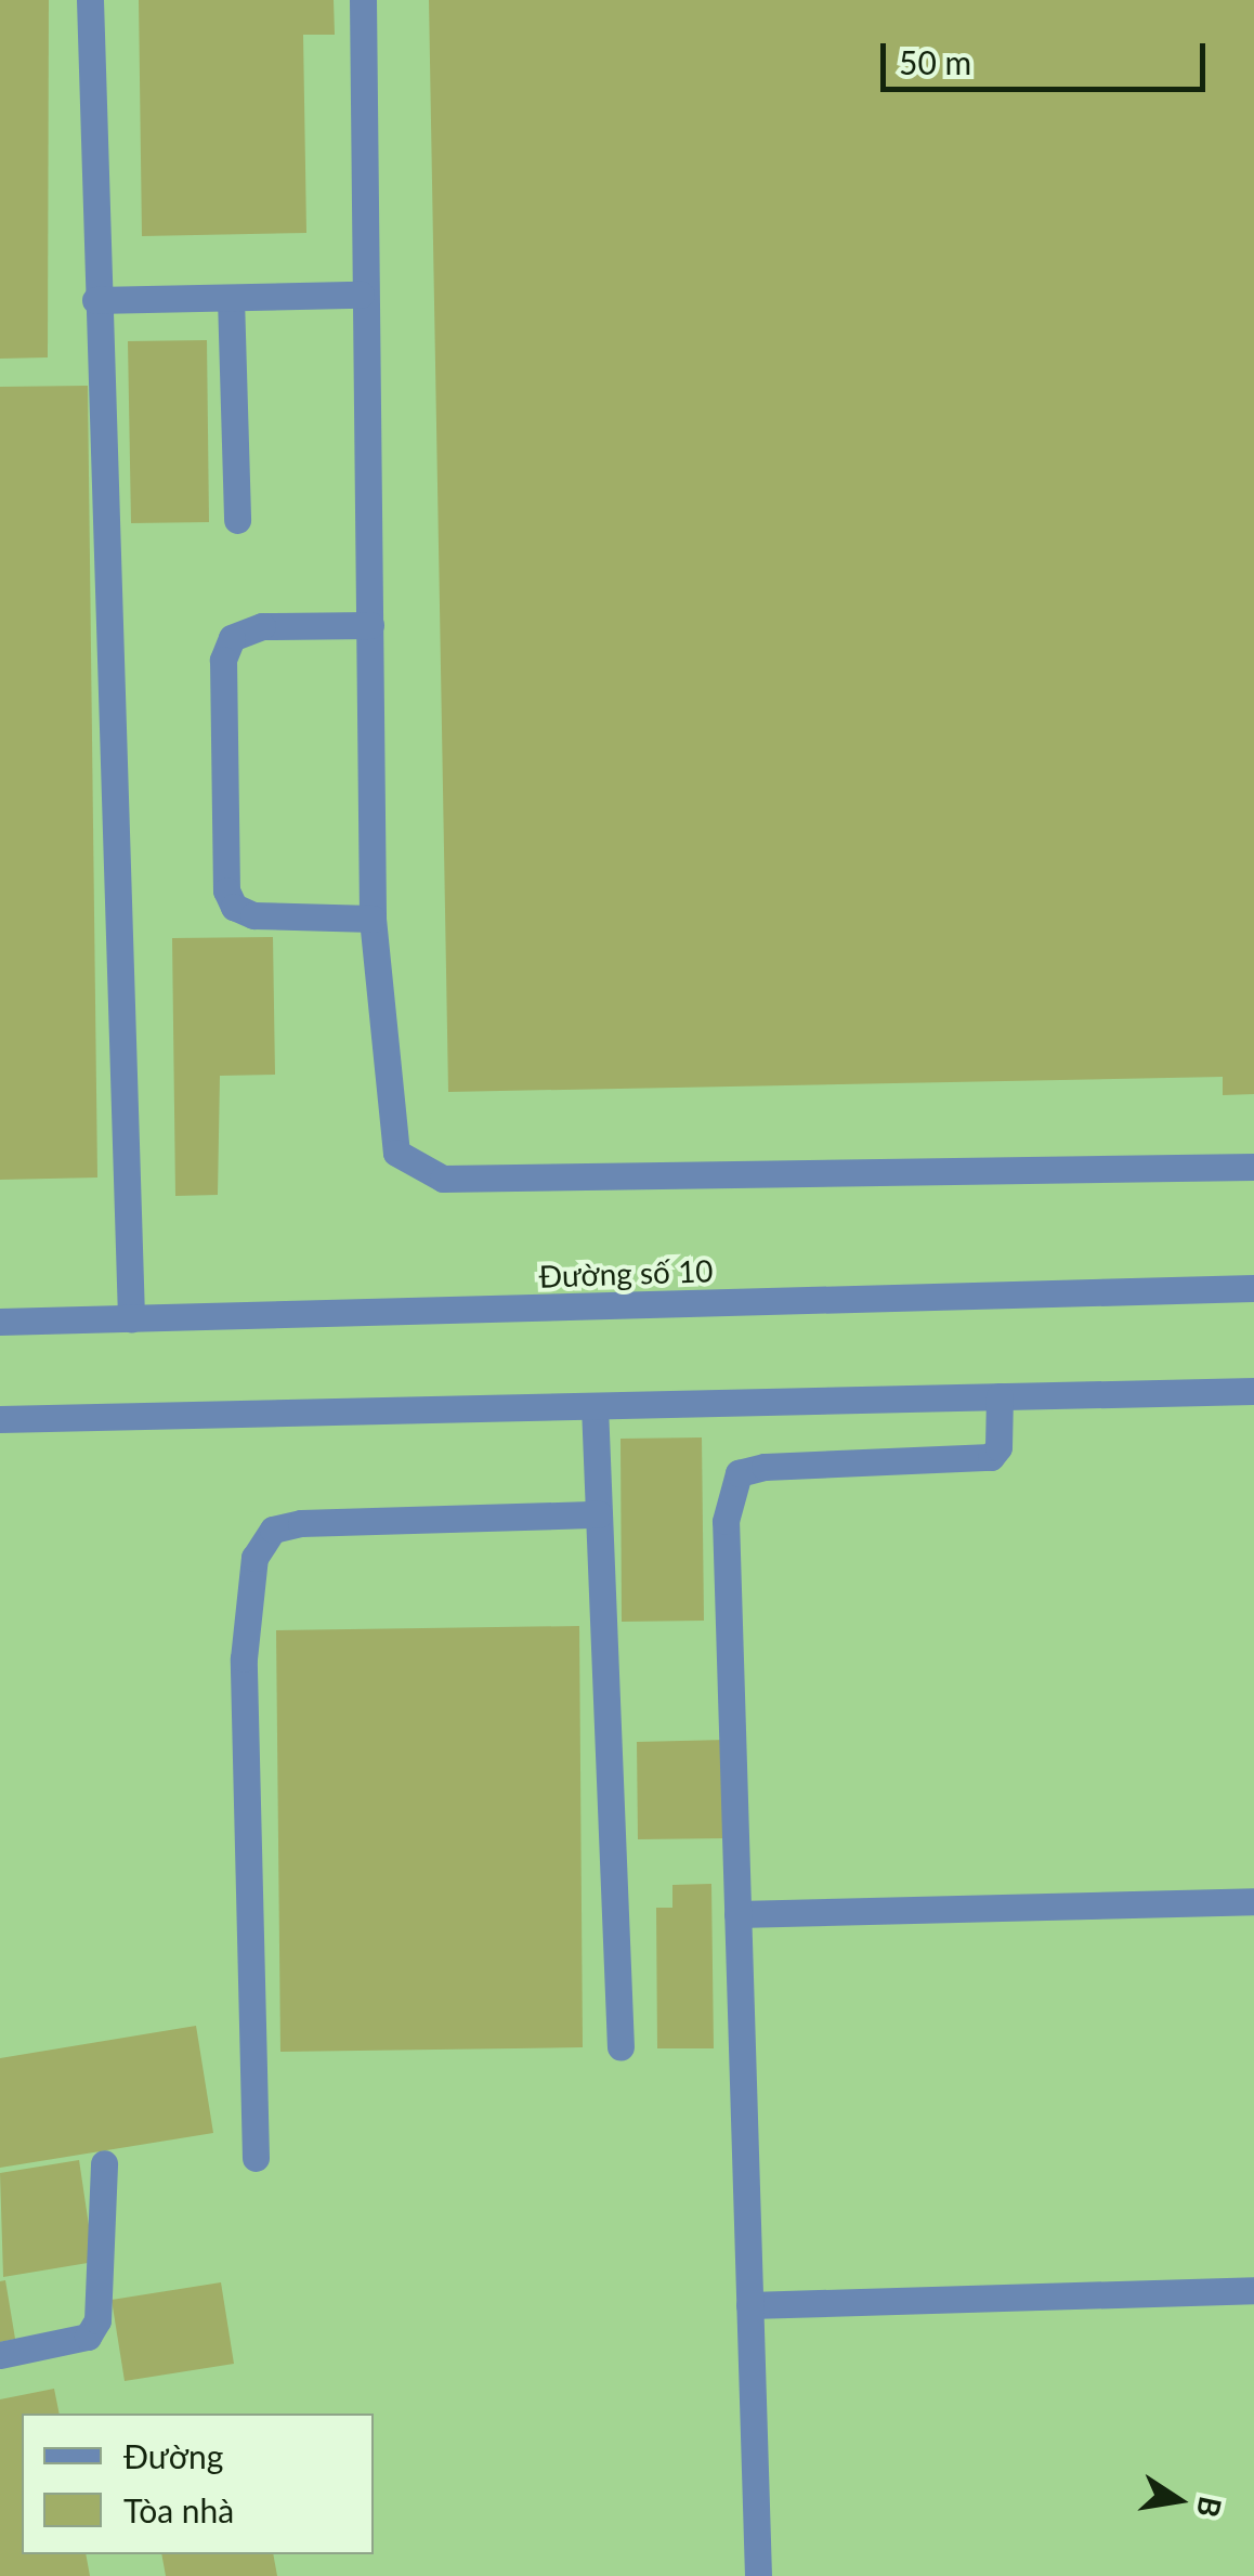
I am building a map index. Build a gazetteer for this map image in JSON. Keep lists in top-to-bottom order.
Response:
{
  "streets": {
    "street": ["Đường số 10"]
  },
  "legend": ["Đường", "Tòa nhà"],
  "scale_bar": "50 m",
  "north": "right"
}
